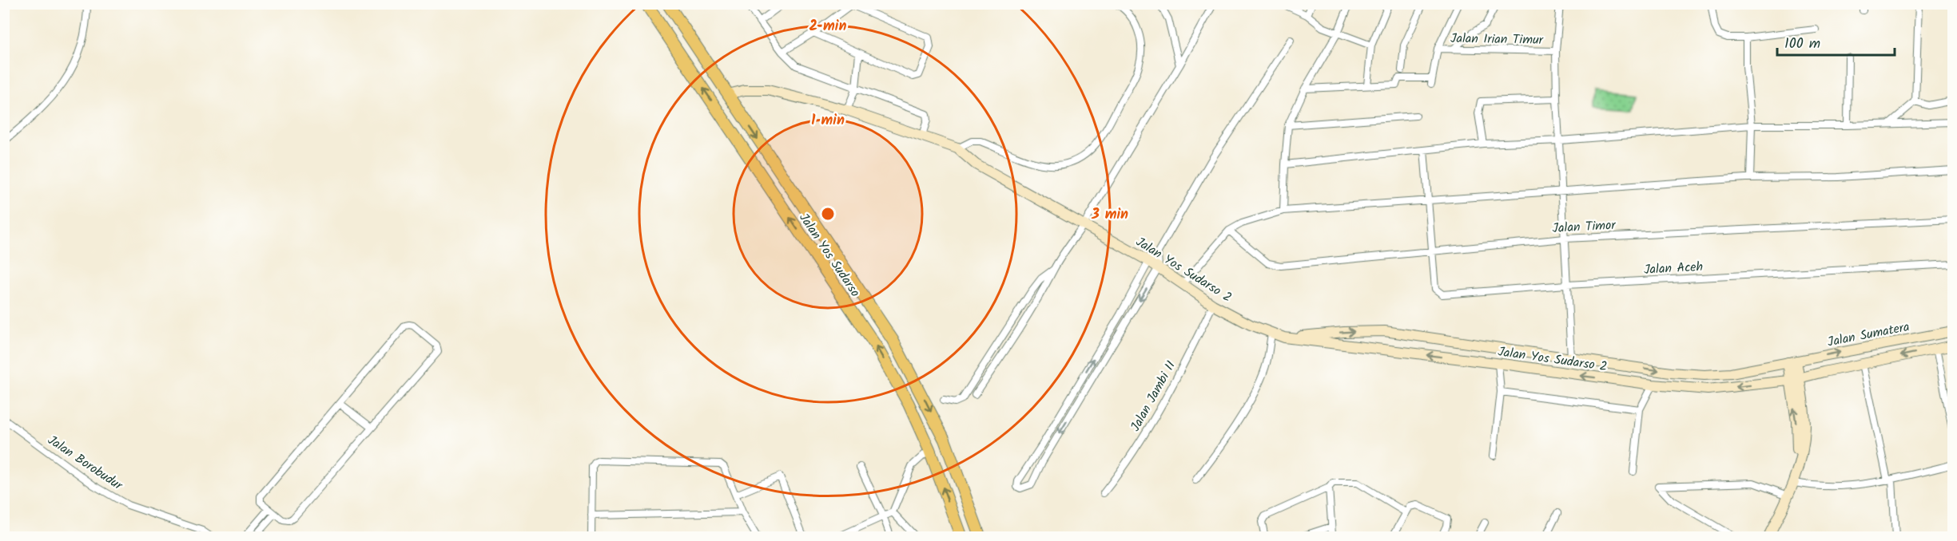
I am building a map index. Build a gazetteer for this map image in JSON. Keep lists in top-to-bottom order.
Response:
{
  "streets": {
    "main road": ["Jalan Yos Sudarso", "Jalan Yos Sudarso 2", "Jalan Sumatera"],
    "street": [
      "Jalan Irian Timur",
      "Jalan Timor",
      "Jalan Aceh",
      "Jalan Jambi II",
      "Jalan Borobudur"
    ]
  },
  "crossings": [
    ["Jalan Timor", "Jalan Aceh"],
    ["Jalan Yos Sudarso", "Jalan Yos Sudarso 2"],
    ["Jalan Yos Sudarso 2", "Jalan Sumatera"],
    ["Jalan Yos Sudarso 2", "Jalan Jambi II"]
  ],
  "scale_bar": "100 m",
  "rings": ["2 min", "1 min", "3 min"]
}
